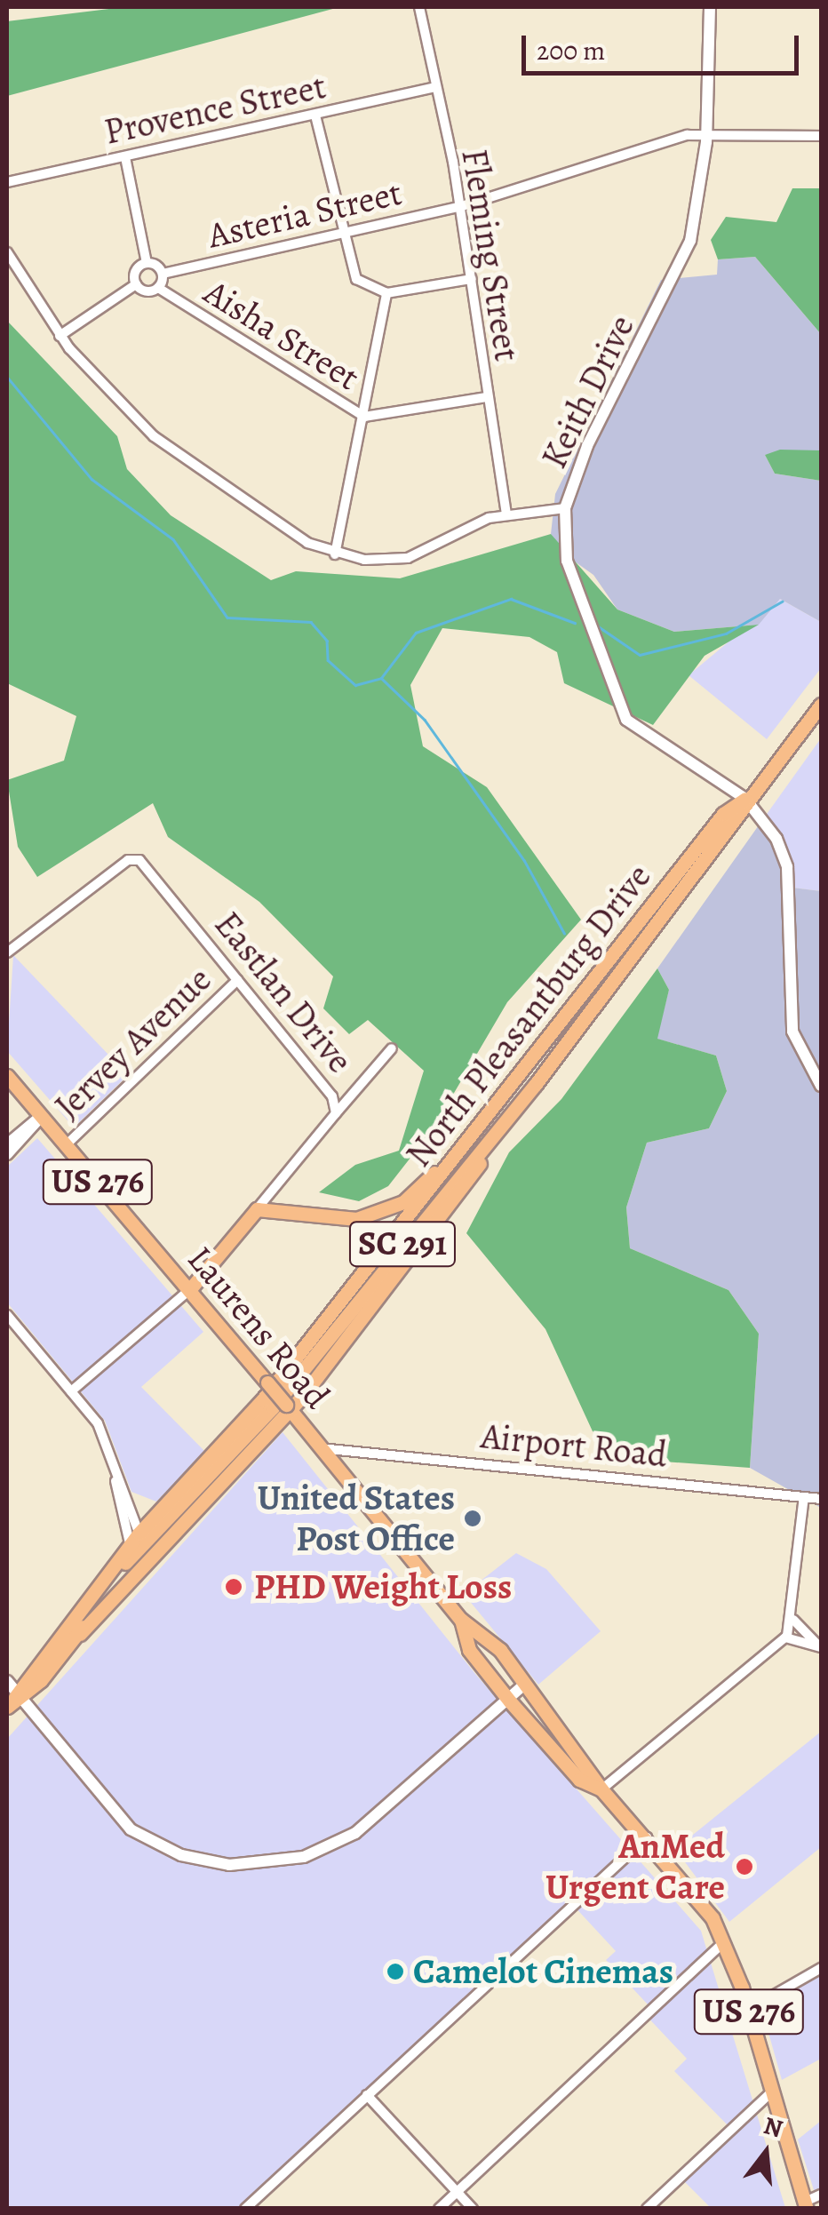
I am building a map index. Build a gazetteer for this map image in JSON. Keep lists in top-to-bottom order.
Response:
{
  "streets": {
    "main road": [
      "Eastlan Drive",
      "North Pleasantburg Drive",
      "US 276",
      "SC 291",
      "Laurens Road"
    ],
    "street": [
      "Provence Street",
      "Asteria Street",
      "Fleming Street",
      "Aisha Street",
      "Keith Drive",
      "Jervey Avenue",
      "Airport Road"
    ]
  },
  "crossings": [
    ["Provence Street", "Fleming Street"],
    ["Asteria Street", "Fleming Street"],
    ["Asteria Street", "Keith Drive"],
    ["Fleming Street", "Aisha Street"],
    ["Keith Drive", "North Pleasantburg Drive"],
    ["Eastlan Drive", "Jervey Avenue"],
    ["Eastlan Drive", "Laurens Road"],
    ["North Pleasantburg Drive", "SC 291"],
    ["North Pleasantburg Drive", "Laurens Road"],
    ["Jervey Avenue", "Laurens Road"],
    ["SC 291", "Laurens Road"],
    ["Laurens Road", "Airport Road"]
  ],
  "places": [
    "United States Post Office",
    "PHD Weight Loss",
    "AnMed Urgent Care",
    "Camelot Cinemas"
  ],
  "scale_bar": "200 m",
  "north": "top"
}
